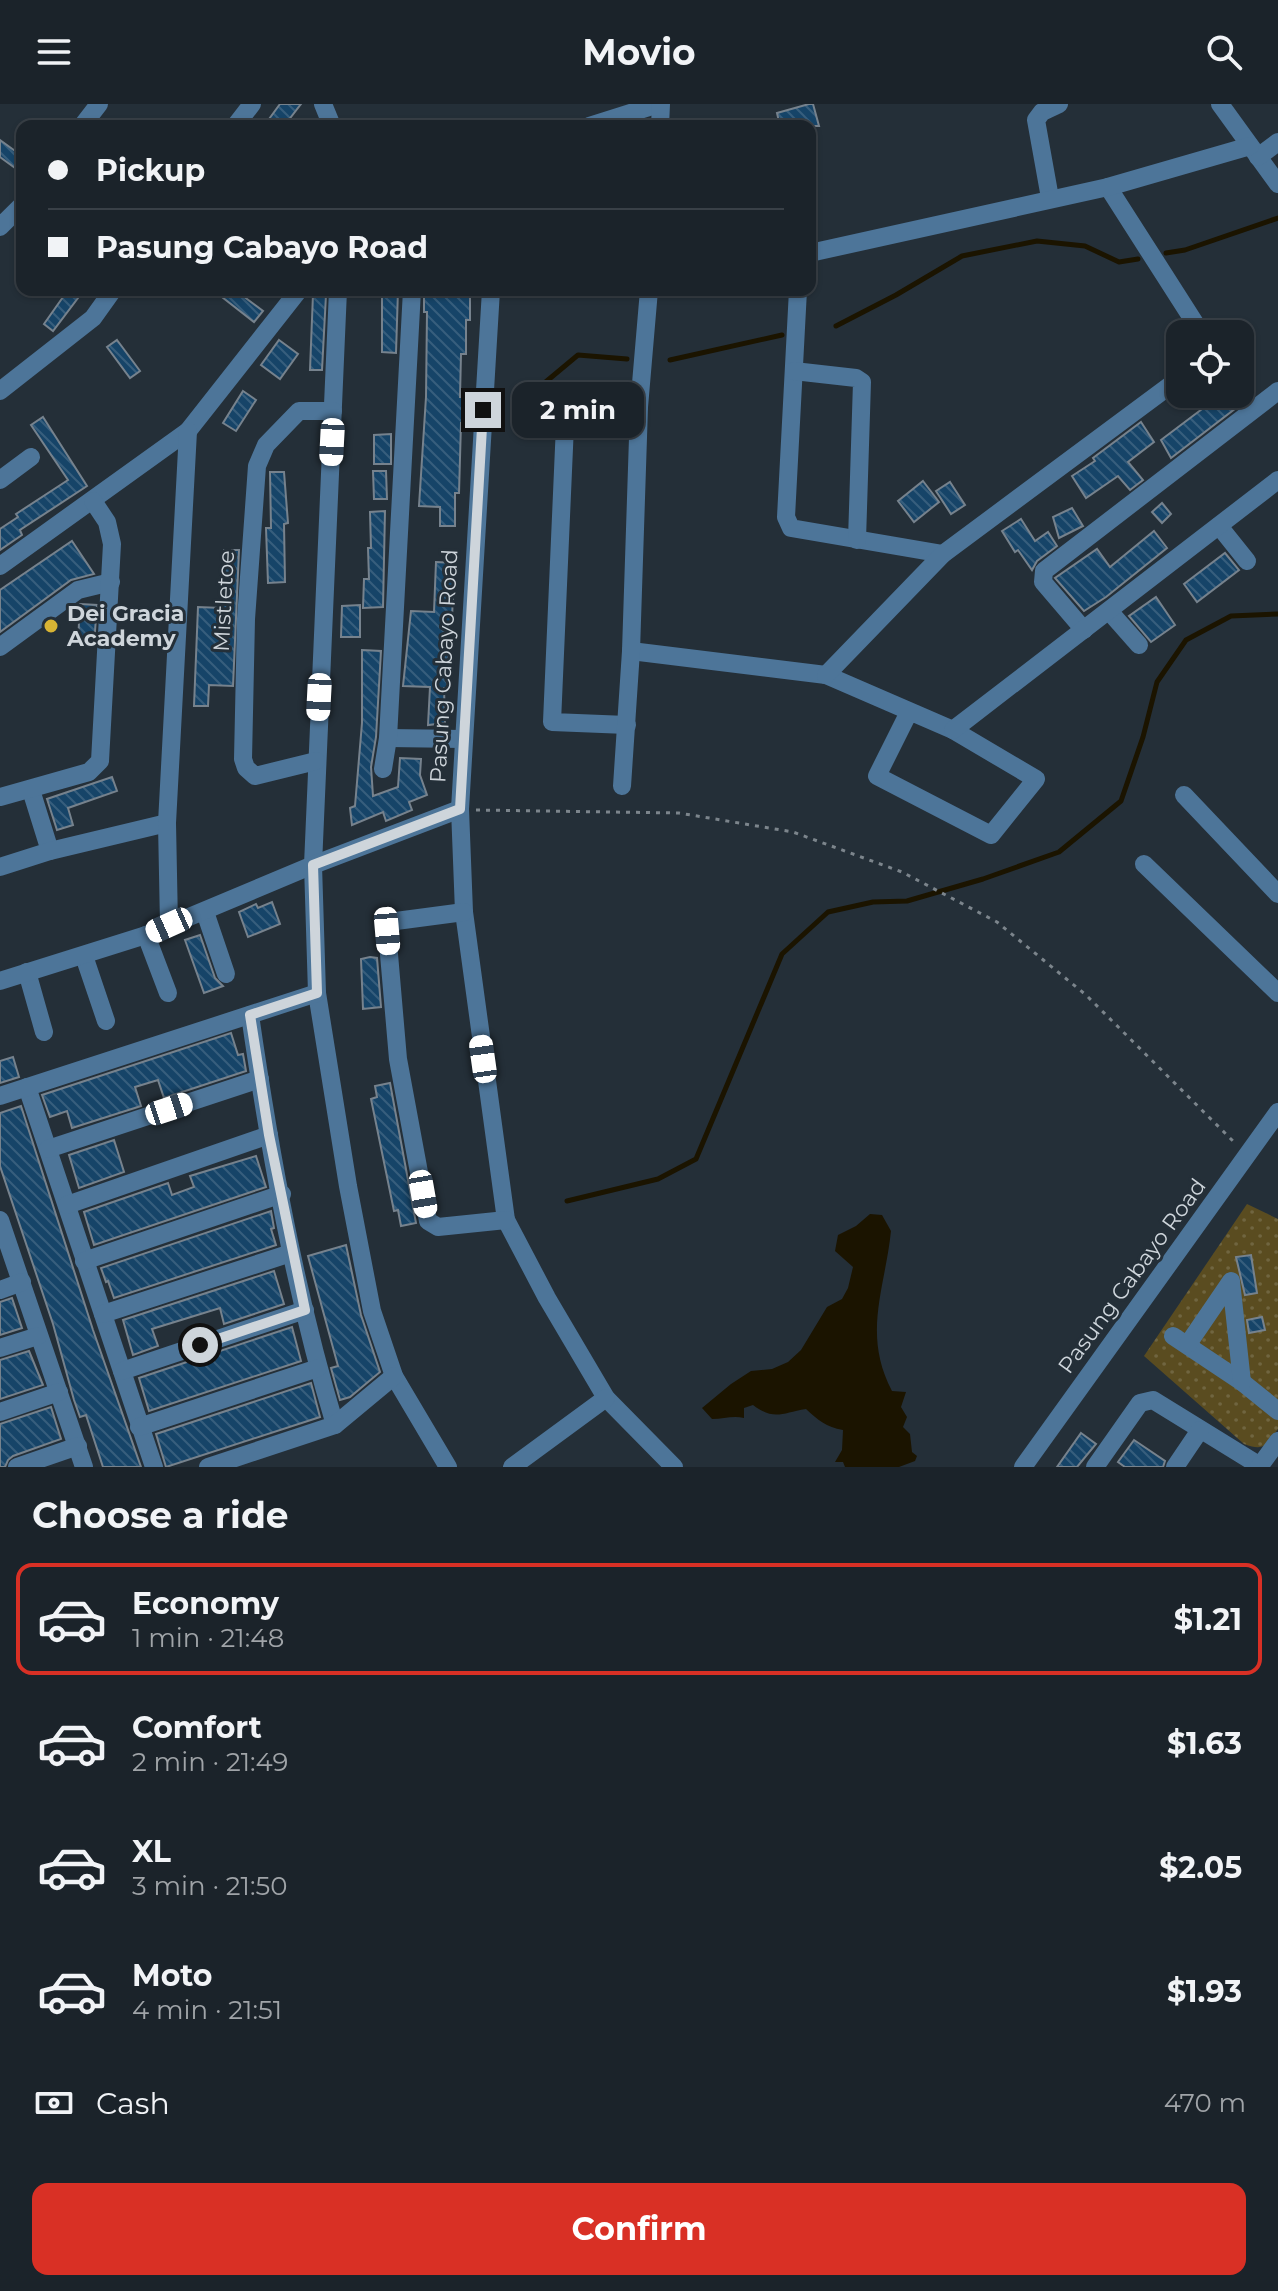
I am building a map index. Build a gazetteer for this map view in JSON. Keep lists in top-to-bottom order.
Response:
{
  "streets": {
    "street": ["Mistletoe", "Pasung Cabayo Road"]
  },
  "places": ["Dei Gracia Academy"],
  "page": {
    "header": "Movio",
    "banner": ["Pickup", "Pasung Cabayo Road"],
    "bubble": "2 min",
    "heading": "Choose a ride",
    "list": [
      {
        "name": "Economy",
        "note": "1 min · 21:48",
        "value": "$1.21"
      },
      {
        "name": "Comfort",
        "note": "2 min · 21:49",
        "value": "$1.63"
      },
      {
        "name": "XL",
        "note": "3 min · 21:50",
        "value": "$2.05"
      },
      {
        "name": "Moto",
        "note": "4 min · 21:51",
        "value": "$1.93"
      }
    ],
    "pay": ["Cash", "470 m"],
    "buttons": "Confirm"
  }
}
